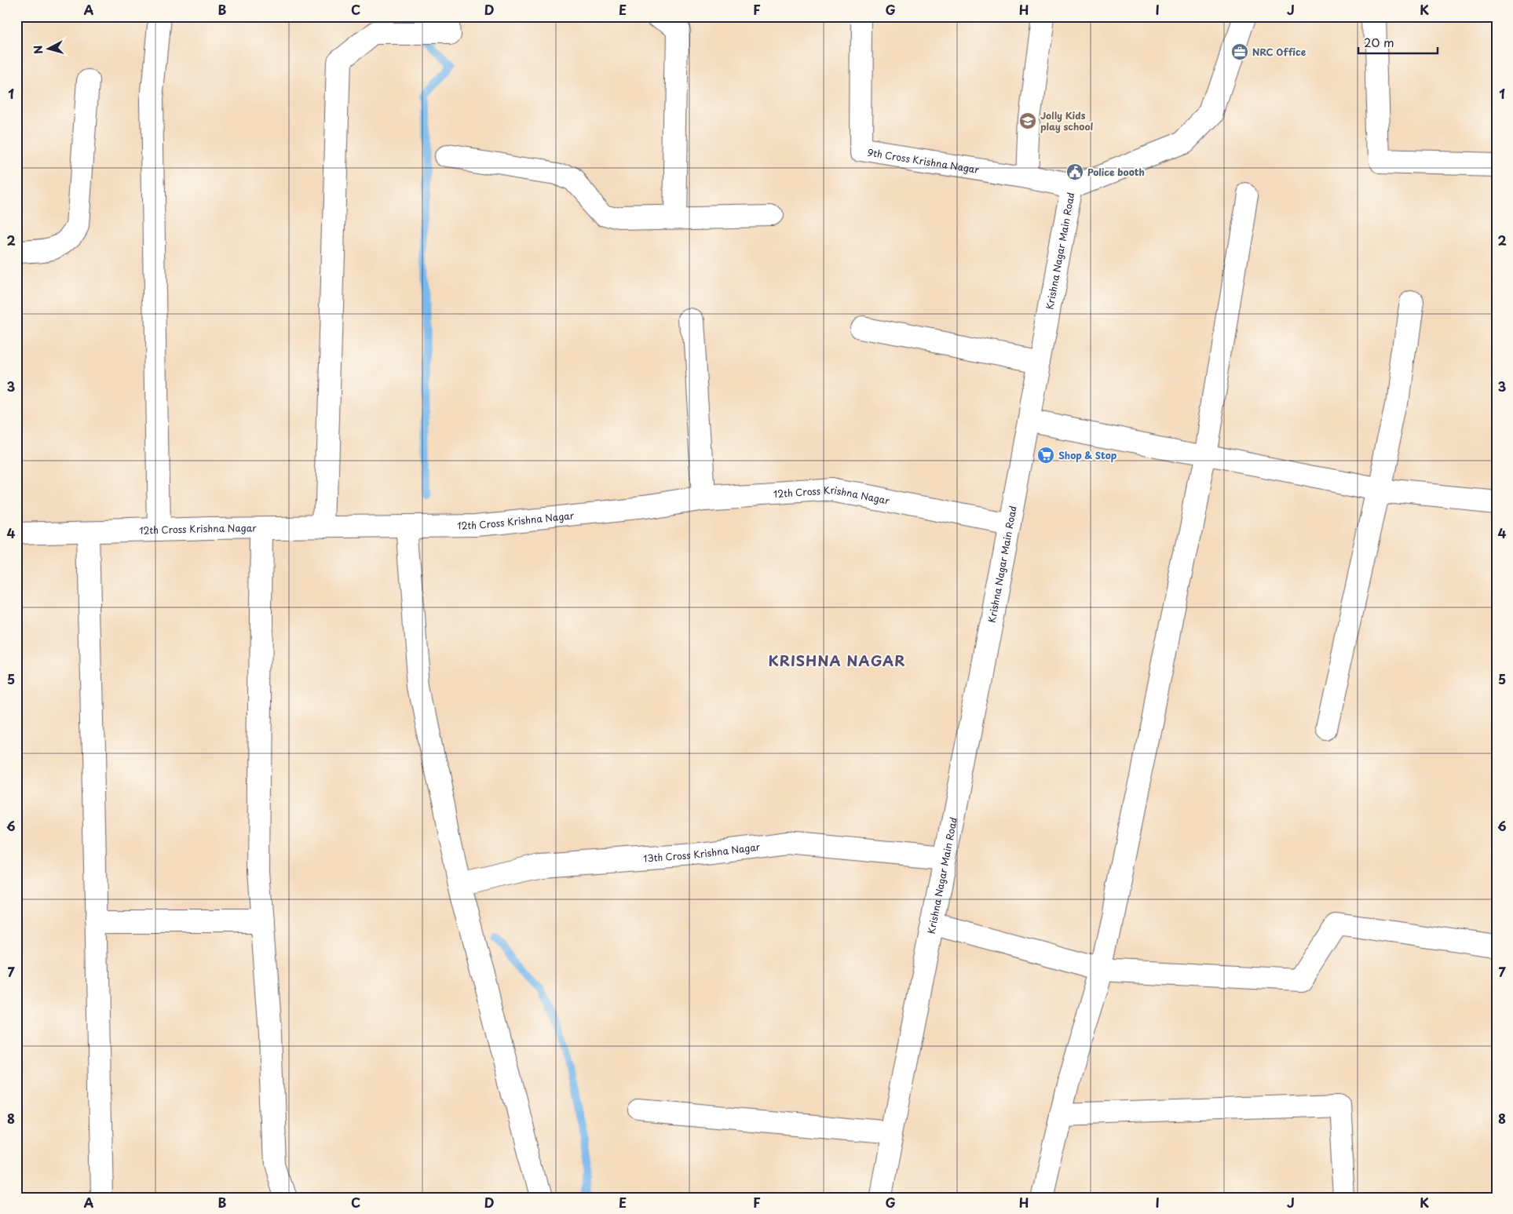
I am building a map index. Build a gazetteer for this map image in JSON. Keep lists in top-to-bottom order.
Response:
{
  "streets": {
    "street": [
      "9th Cross Krishna Nagar",
      "Krishna Nagar Main Road",
      "12th Cross Krishna Nagar",
      "13th Cross Krishna Nagar"
    ]
  },
  "crossings": [
    ["Krishna Nagar Main Road", "12th Cross Krishna Nagar"],
    ["Krishna Nagar Main Road", "13th Cross Krishna Nagar"]
  ],
  "districts": ["KRISHNA NAGAR"],
  "places": {
    "office": ["NRC Office"],
    "school or university": ["Jolly Kids play school"],
    "public building": ["Police booth"],
    "supermarket": ["Shop & Stop"]
  },
  "scale_bar": "20 m",
  "north": "left",
  "grid": {
    "columns": [
      "A",
      "B",
      "C",
      "D",
      "E",
      "F",
      "G",
      "H",
      "I",
      "J",
      "K"
    ],
    "rows": [
      "1",
      "2",
      "3",
      "4",
      "5",
      "6",
      "7",
      "8"
    ]
  }
}
